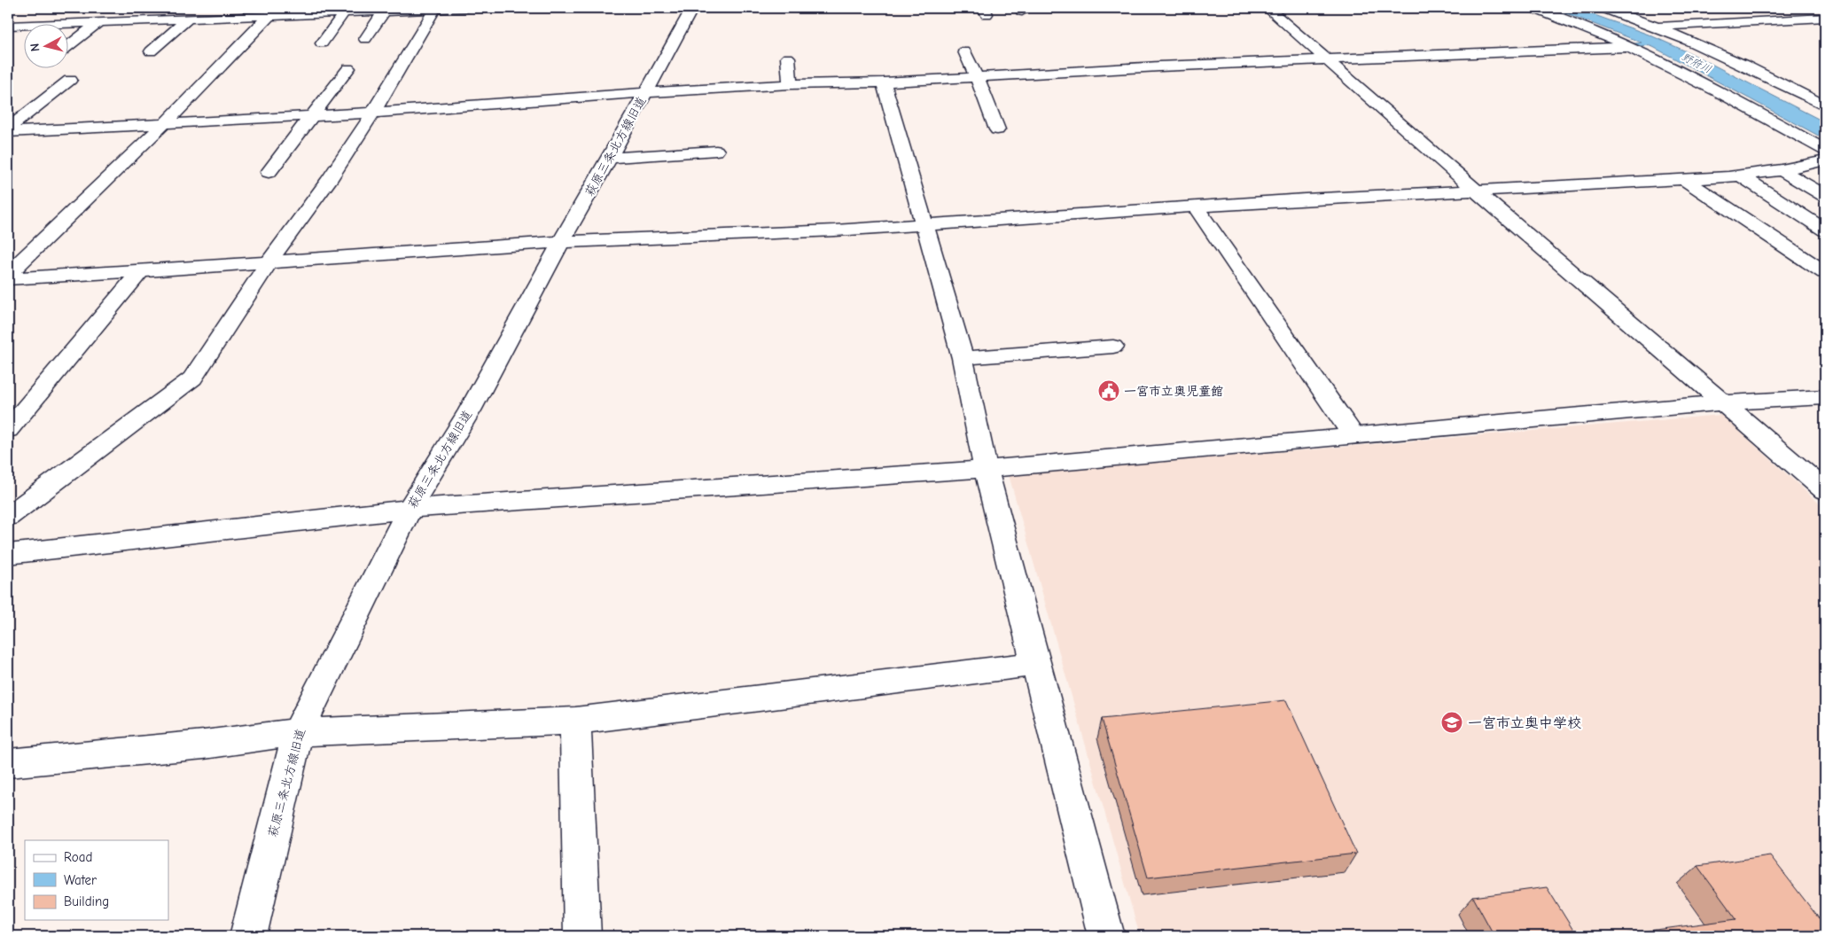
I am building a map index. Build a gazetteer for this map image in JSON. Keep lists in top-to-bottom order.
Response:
{
  "streets": {
    "street": ["萩原三条北方線旧道"]
  },
  "water": ["野府川"],
  "places": {
    "public building": ["一宮市立奥児童館"],
    "school or university": ["一宮市立奥中学校"]
  },
  "legend": ["Road", "Water", "Building"],
  "north": "left"
}
